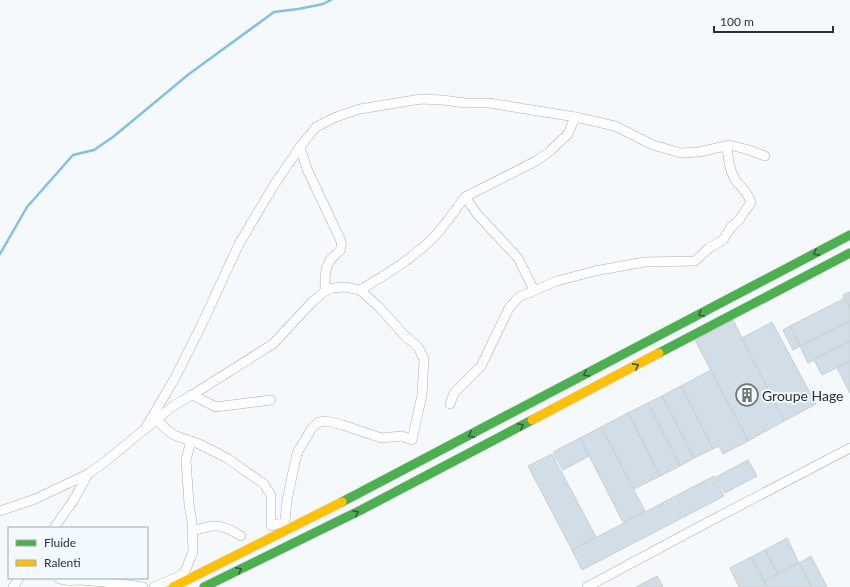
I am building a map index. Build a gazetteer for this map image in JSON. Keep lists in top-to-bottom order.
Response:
{
  "places": {
    "building": ["Groupe Hage"]
  },
  "legend": ["Fluide", "Ralenti"],
  "scale_bar": "100 m"
}
